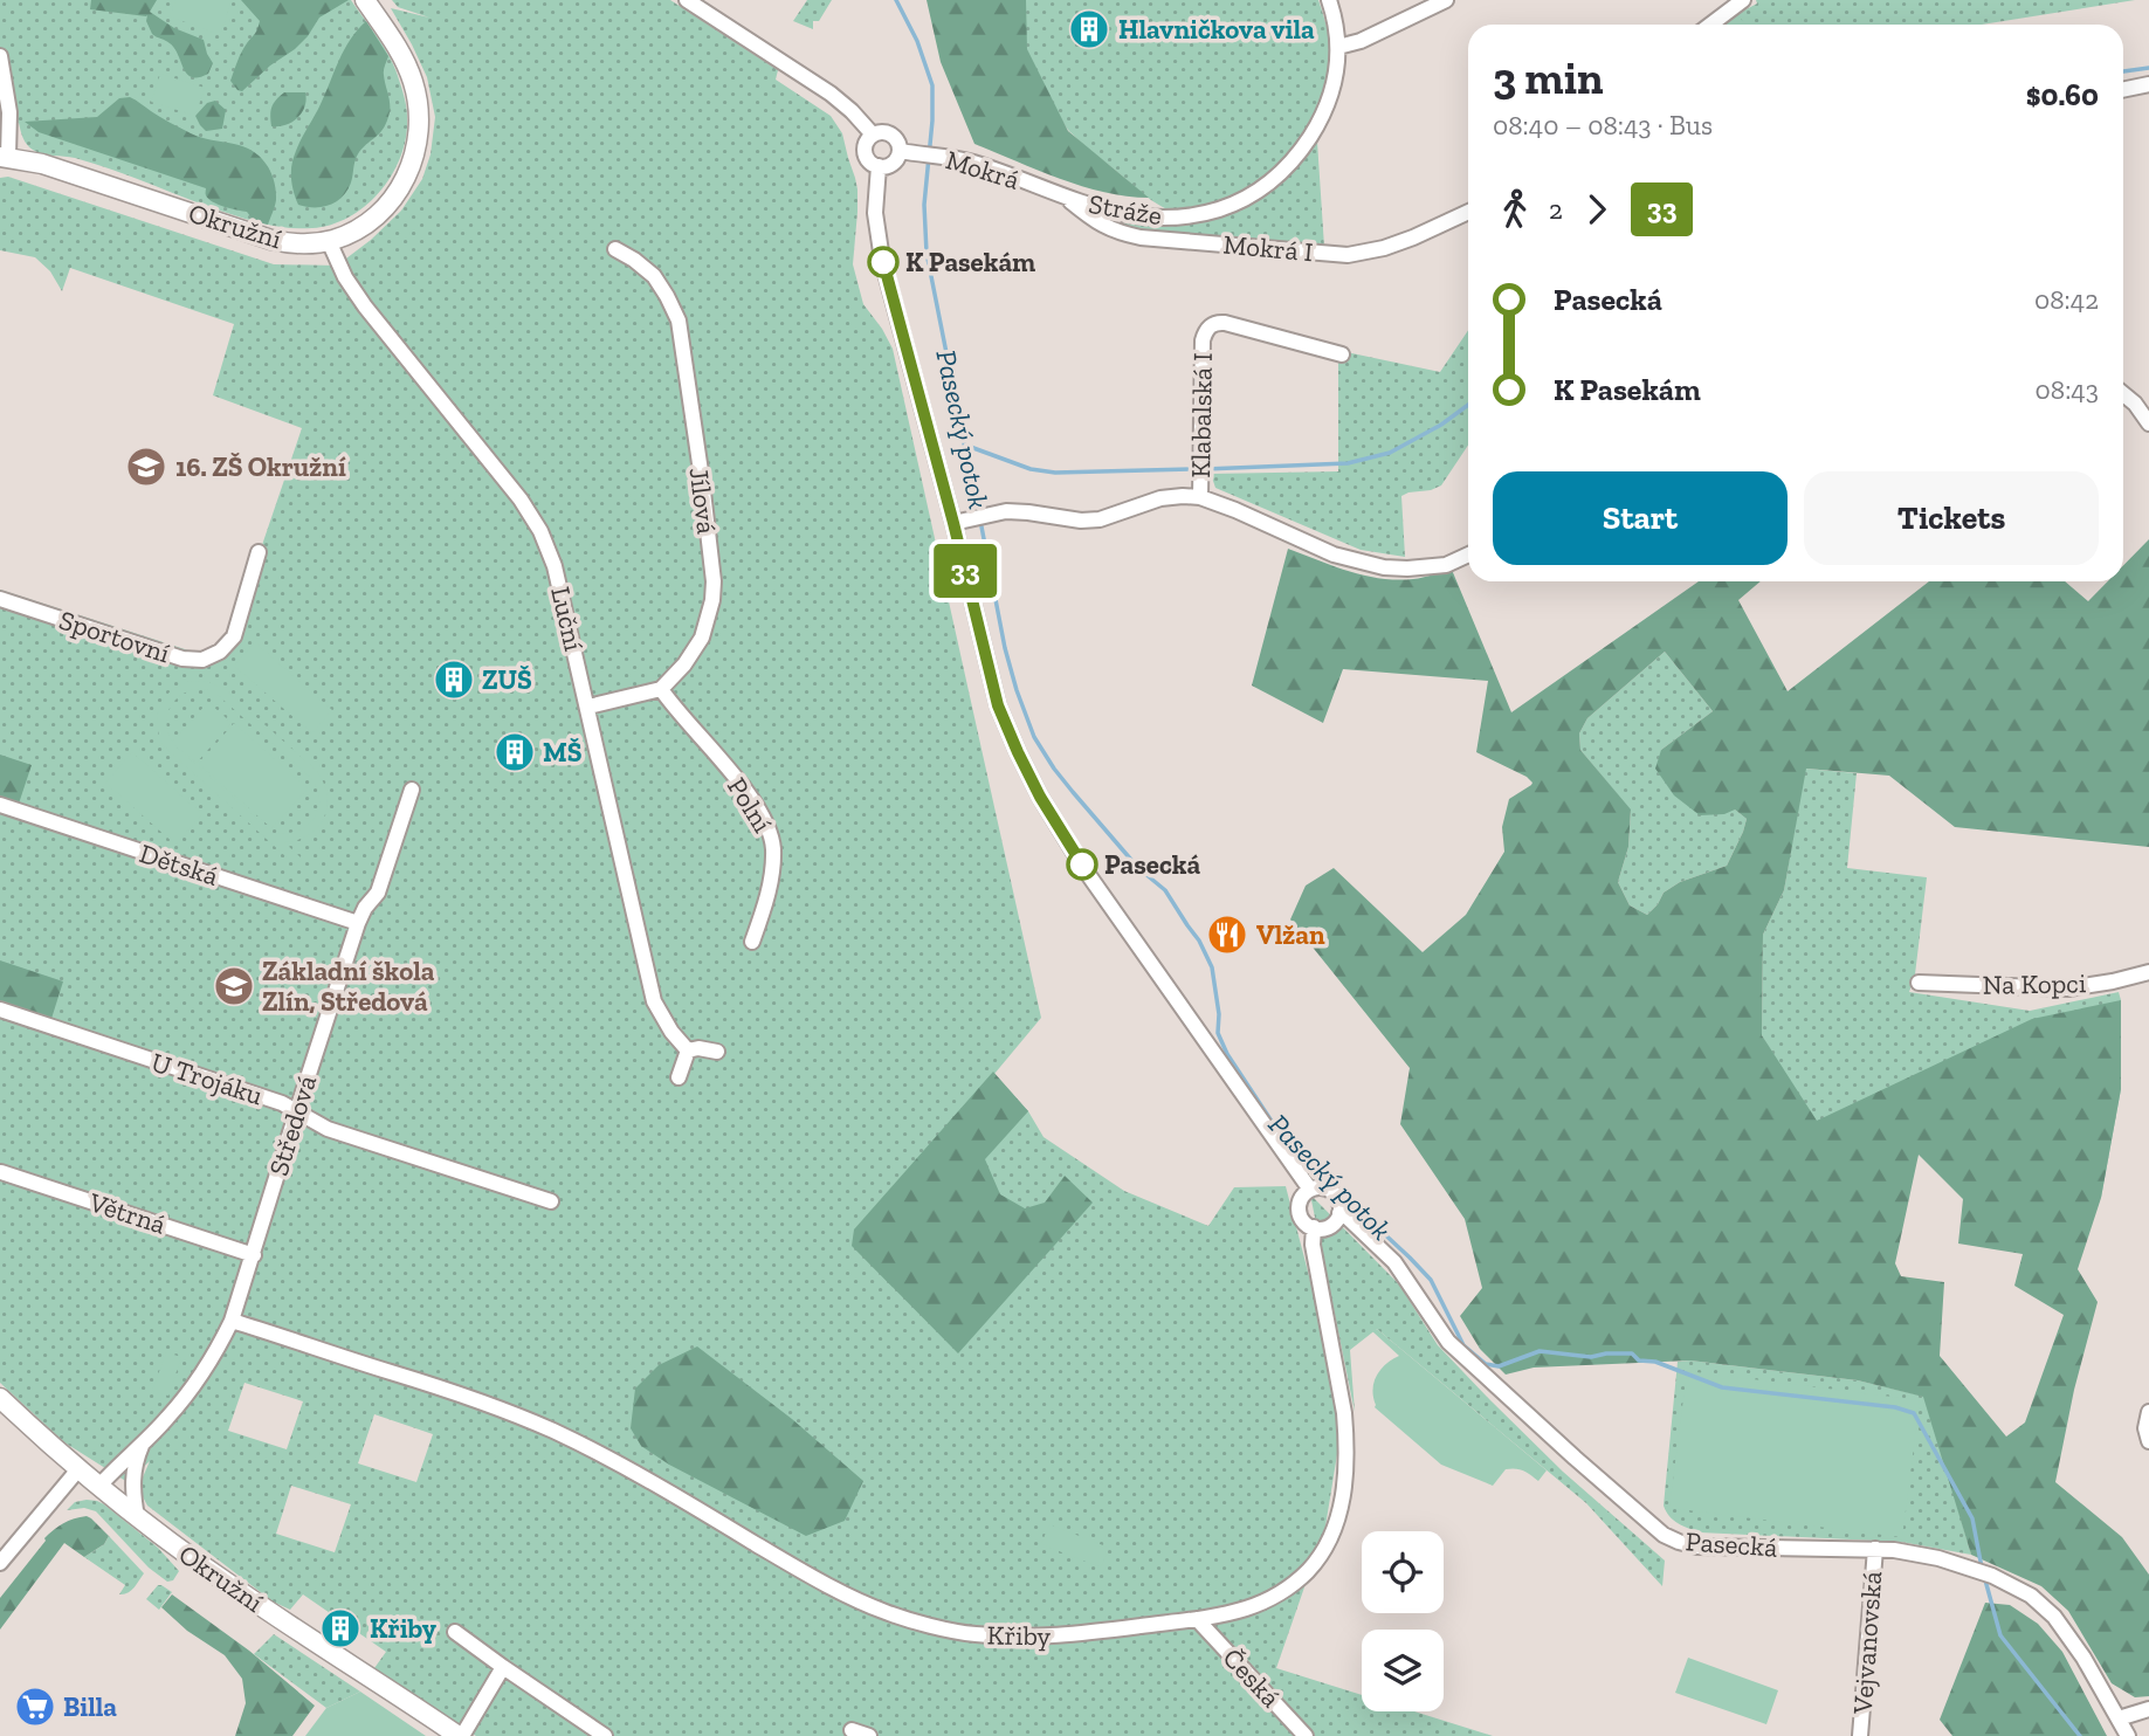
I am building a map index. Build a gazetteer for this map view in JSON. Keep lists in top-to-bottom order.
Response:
{
  "streets": {
    "street": [
      "Mokrá",
      "Stráže",
      "Okružní",
      "Mokrá I",
      "Klabalská I",
      "Jílová",
      "Luční",
      "Sportovní",
      "Polní",
      "Dětská",
      "Na Kopci",
      "U Trojáku",
      "Středová",
      "Větrná",
      "Pasecká",
      "Křiby",
      "Vejvanovská",
      "Česká"
    ]
  },
  "crossings": [
    ["Mokrá", "Stráže"],
    ["Mokrá", "Mokrá I"],
    ["Mokrá", "Pasecká"],
    ["Stráže", "Mokrá I"],
    ["Okružní", "Luční"],
    ["Okružní", "Středová"],
    ["Klabalská I", "Pasecká"],
    ["Jílová", "Polní"],
    ["Dětská", "Středová"],
    ["U Trojáku", "Středová"],
    ["Středová", "Větrná"],
    ["Středová", "Křiby"],
    ["Pasecká", "Křiby"],
    ["Pasecká", "Vejvanovská"],
    ["Křiby", "Česká"]
  ],
  "water": ["Pasecký potok"],
  "places": {
    "building": [
      "Hlavničkova vila",
      "ZUŠ",
      "MŠ",
      "Křiby"
    ],
    "other": ["K Pasekám", "Pasecká"],
    "school or university": ["16. ZŠ Okružní", "Základní škola Zlín, Středová"],
    "restaurant": ["Vlžan"],
    "supermarket": ["Billa"]
  },
  "lines": ["bus line 33"],
  "page": {
    "on_map": "33",
    "heading": ["3 min", "08:40 – 08:43 · Bus", "$0.60"],
    "legs": ["2", "33"],
    "list": [
      {
        "name": "Pasecká",
        "value": "08:42"
      },
      {
        "name": "K Pasekám",
        "value": "08:43"
      }
    ],
    "buttons": ["Start", "Tickets"]
  }
}
